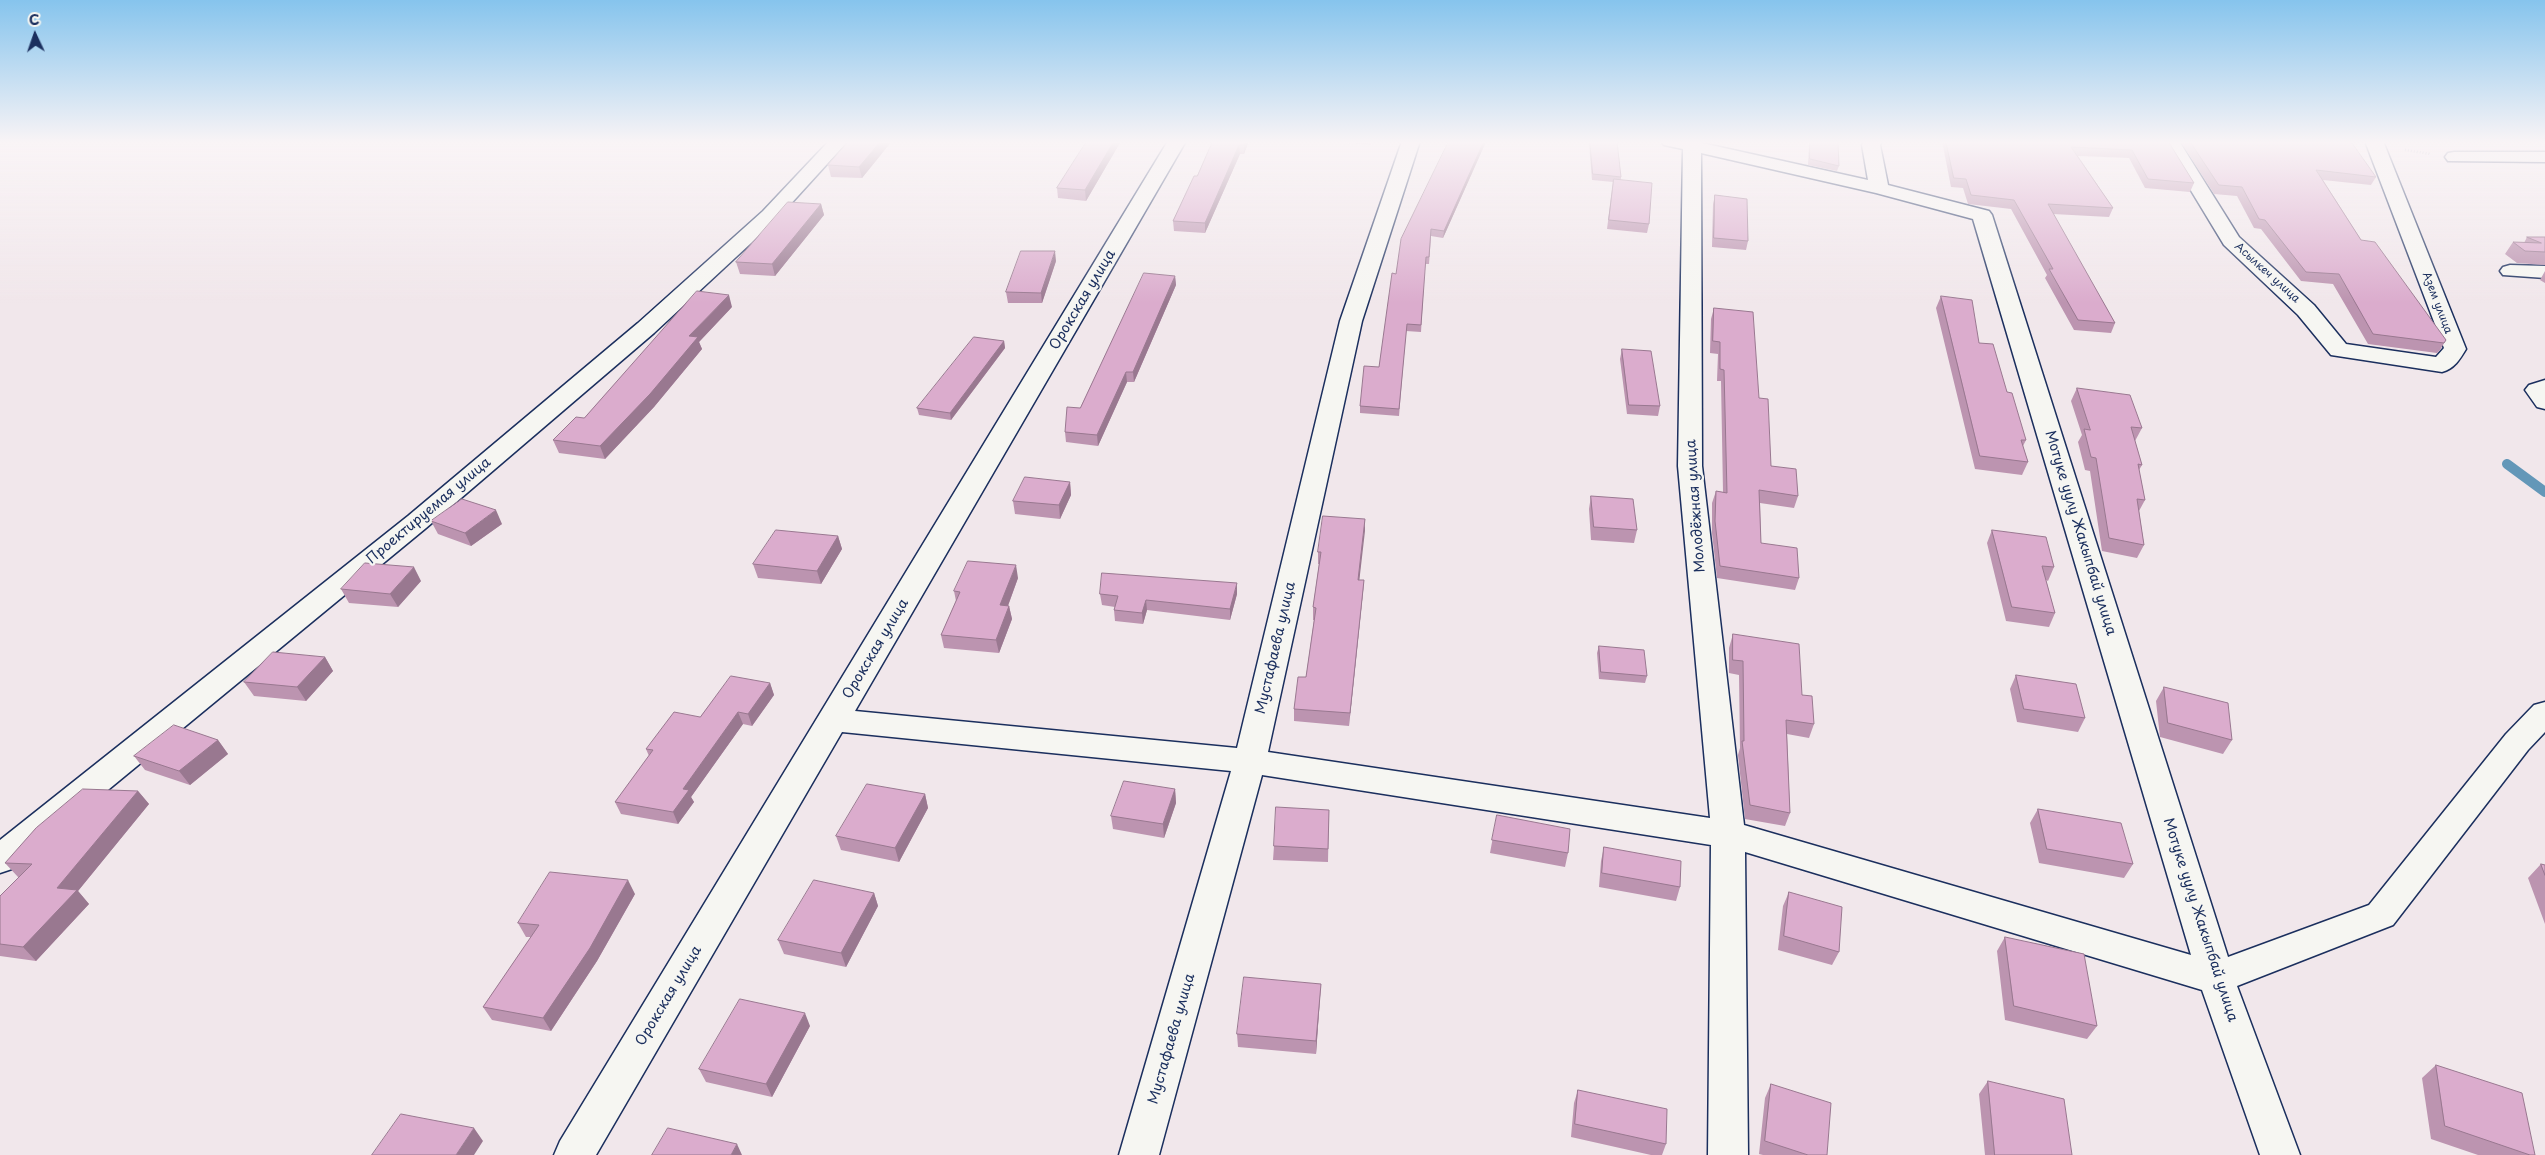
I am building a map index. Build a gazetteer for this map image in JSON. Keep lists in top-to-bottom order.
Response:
{
  "streets": {
    "street": [
      "Асылкеч улица",
      "Орокская улица",
      "Азем улица",
      "Молодёжная улица",
      "Проектируемая улица",
      "Мотуке уулу Жакыпбай улица",
      "Мустафаева улица"
    ]
  },
  "crossings": [
    ["Асылкеч улица", "Азем улица"]
  ],
  "north": "top"
}
